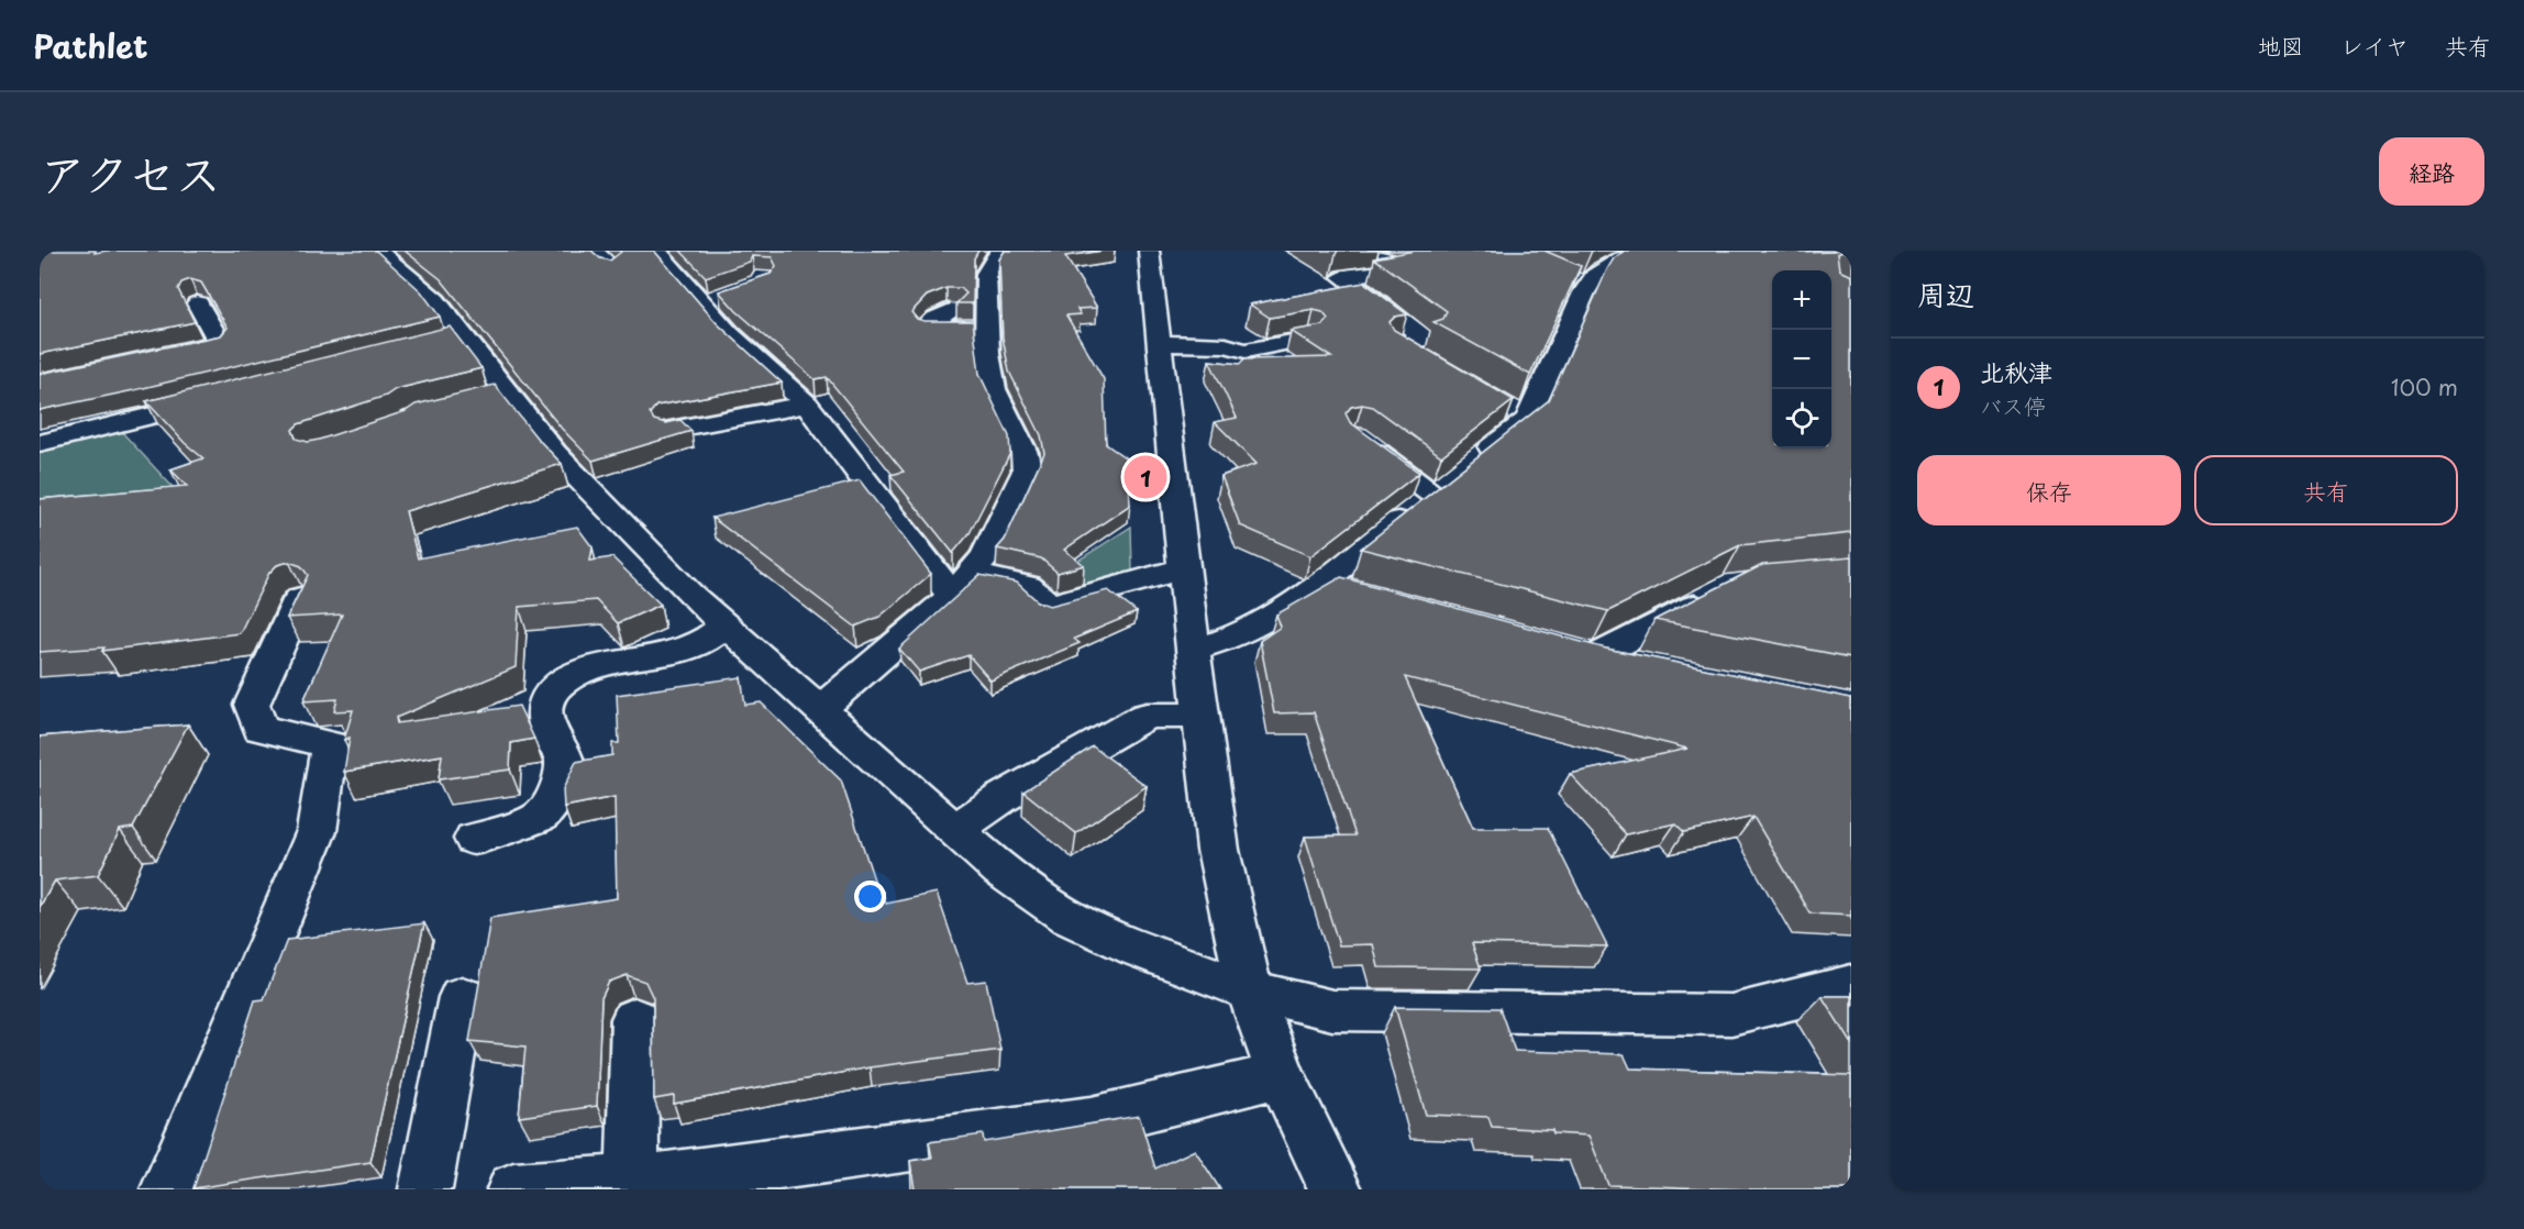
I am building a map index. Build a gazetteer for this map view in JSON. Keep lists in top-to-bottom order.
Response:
{
  "page": {
    "header": "Pathlet",
    "nav": ["地図", "レイヤ", "共有"],
    "title": "アクセス",
    "buttons": [
      "経路",
      ["保存", "共有"]
    ],
    "heading": "周辺",
    "map_buttons": ["+", "−"],
    "list": [
      {
        "mark": "1",
        "name": "北秋津",
        "note": "バス停",
        "value": "100 m"
      }
    ],
    "pins": "1"
  }
}
